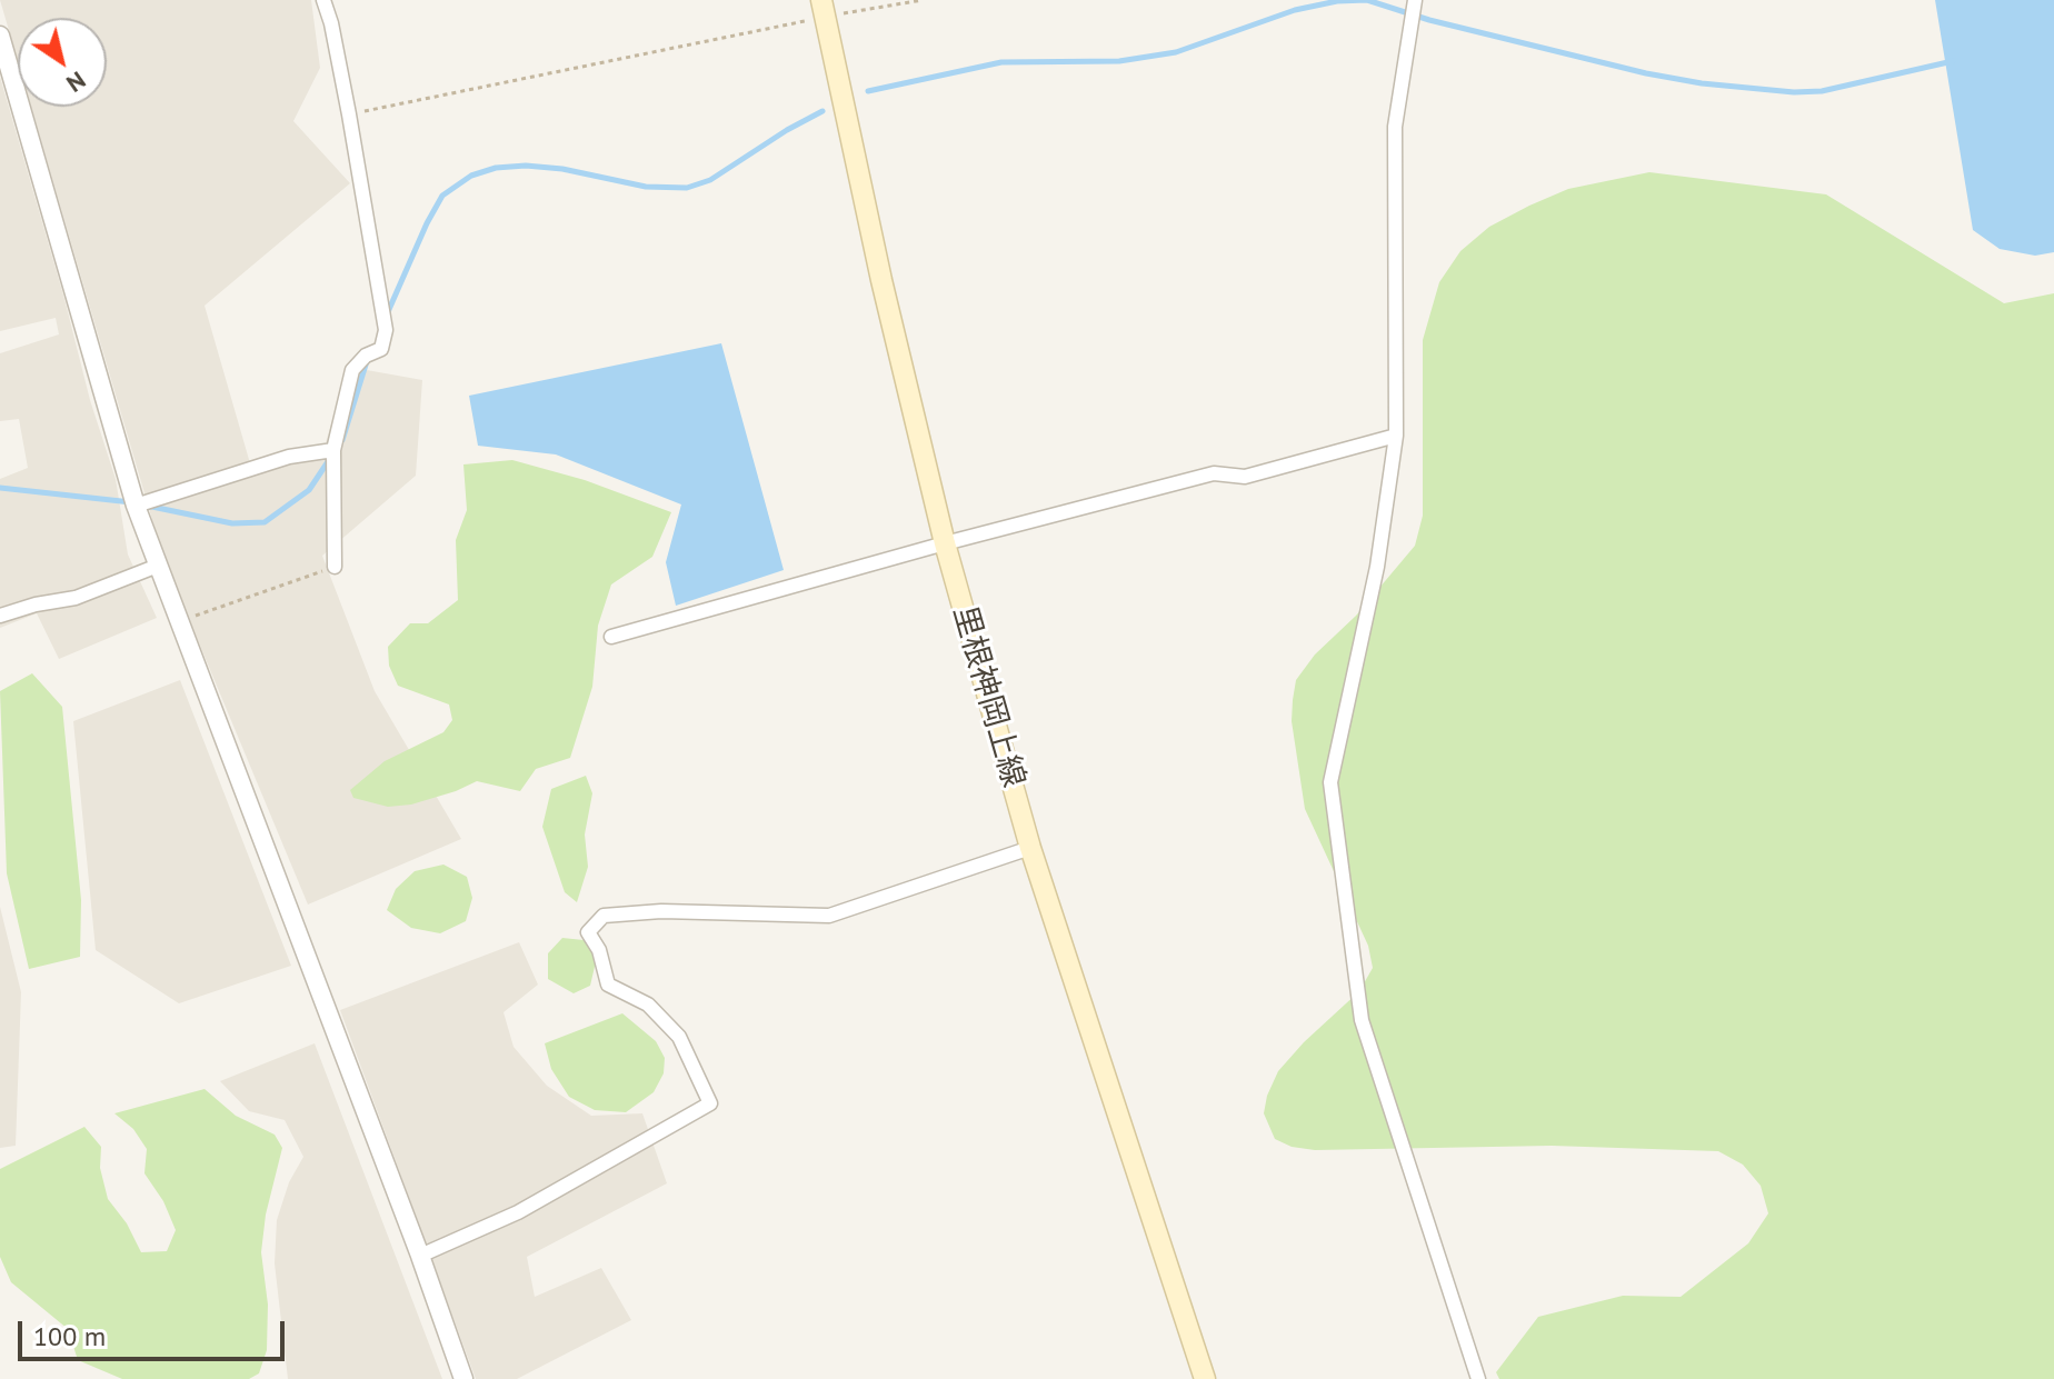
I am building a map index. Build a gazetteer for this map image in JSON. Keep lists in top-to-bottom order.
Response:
{
  "streets": {
    "main road": ["里根神岡上線"]
  },
  "scale_bar": "100 m",
  "north": "bottom right"
}
